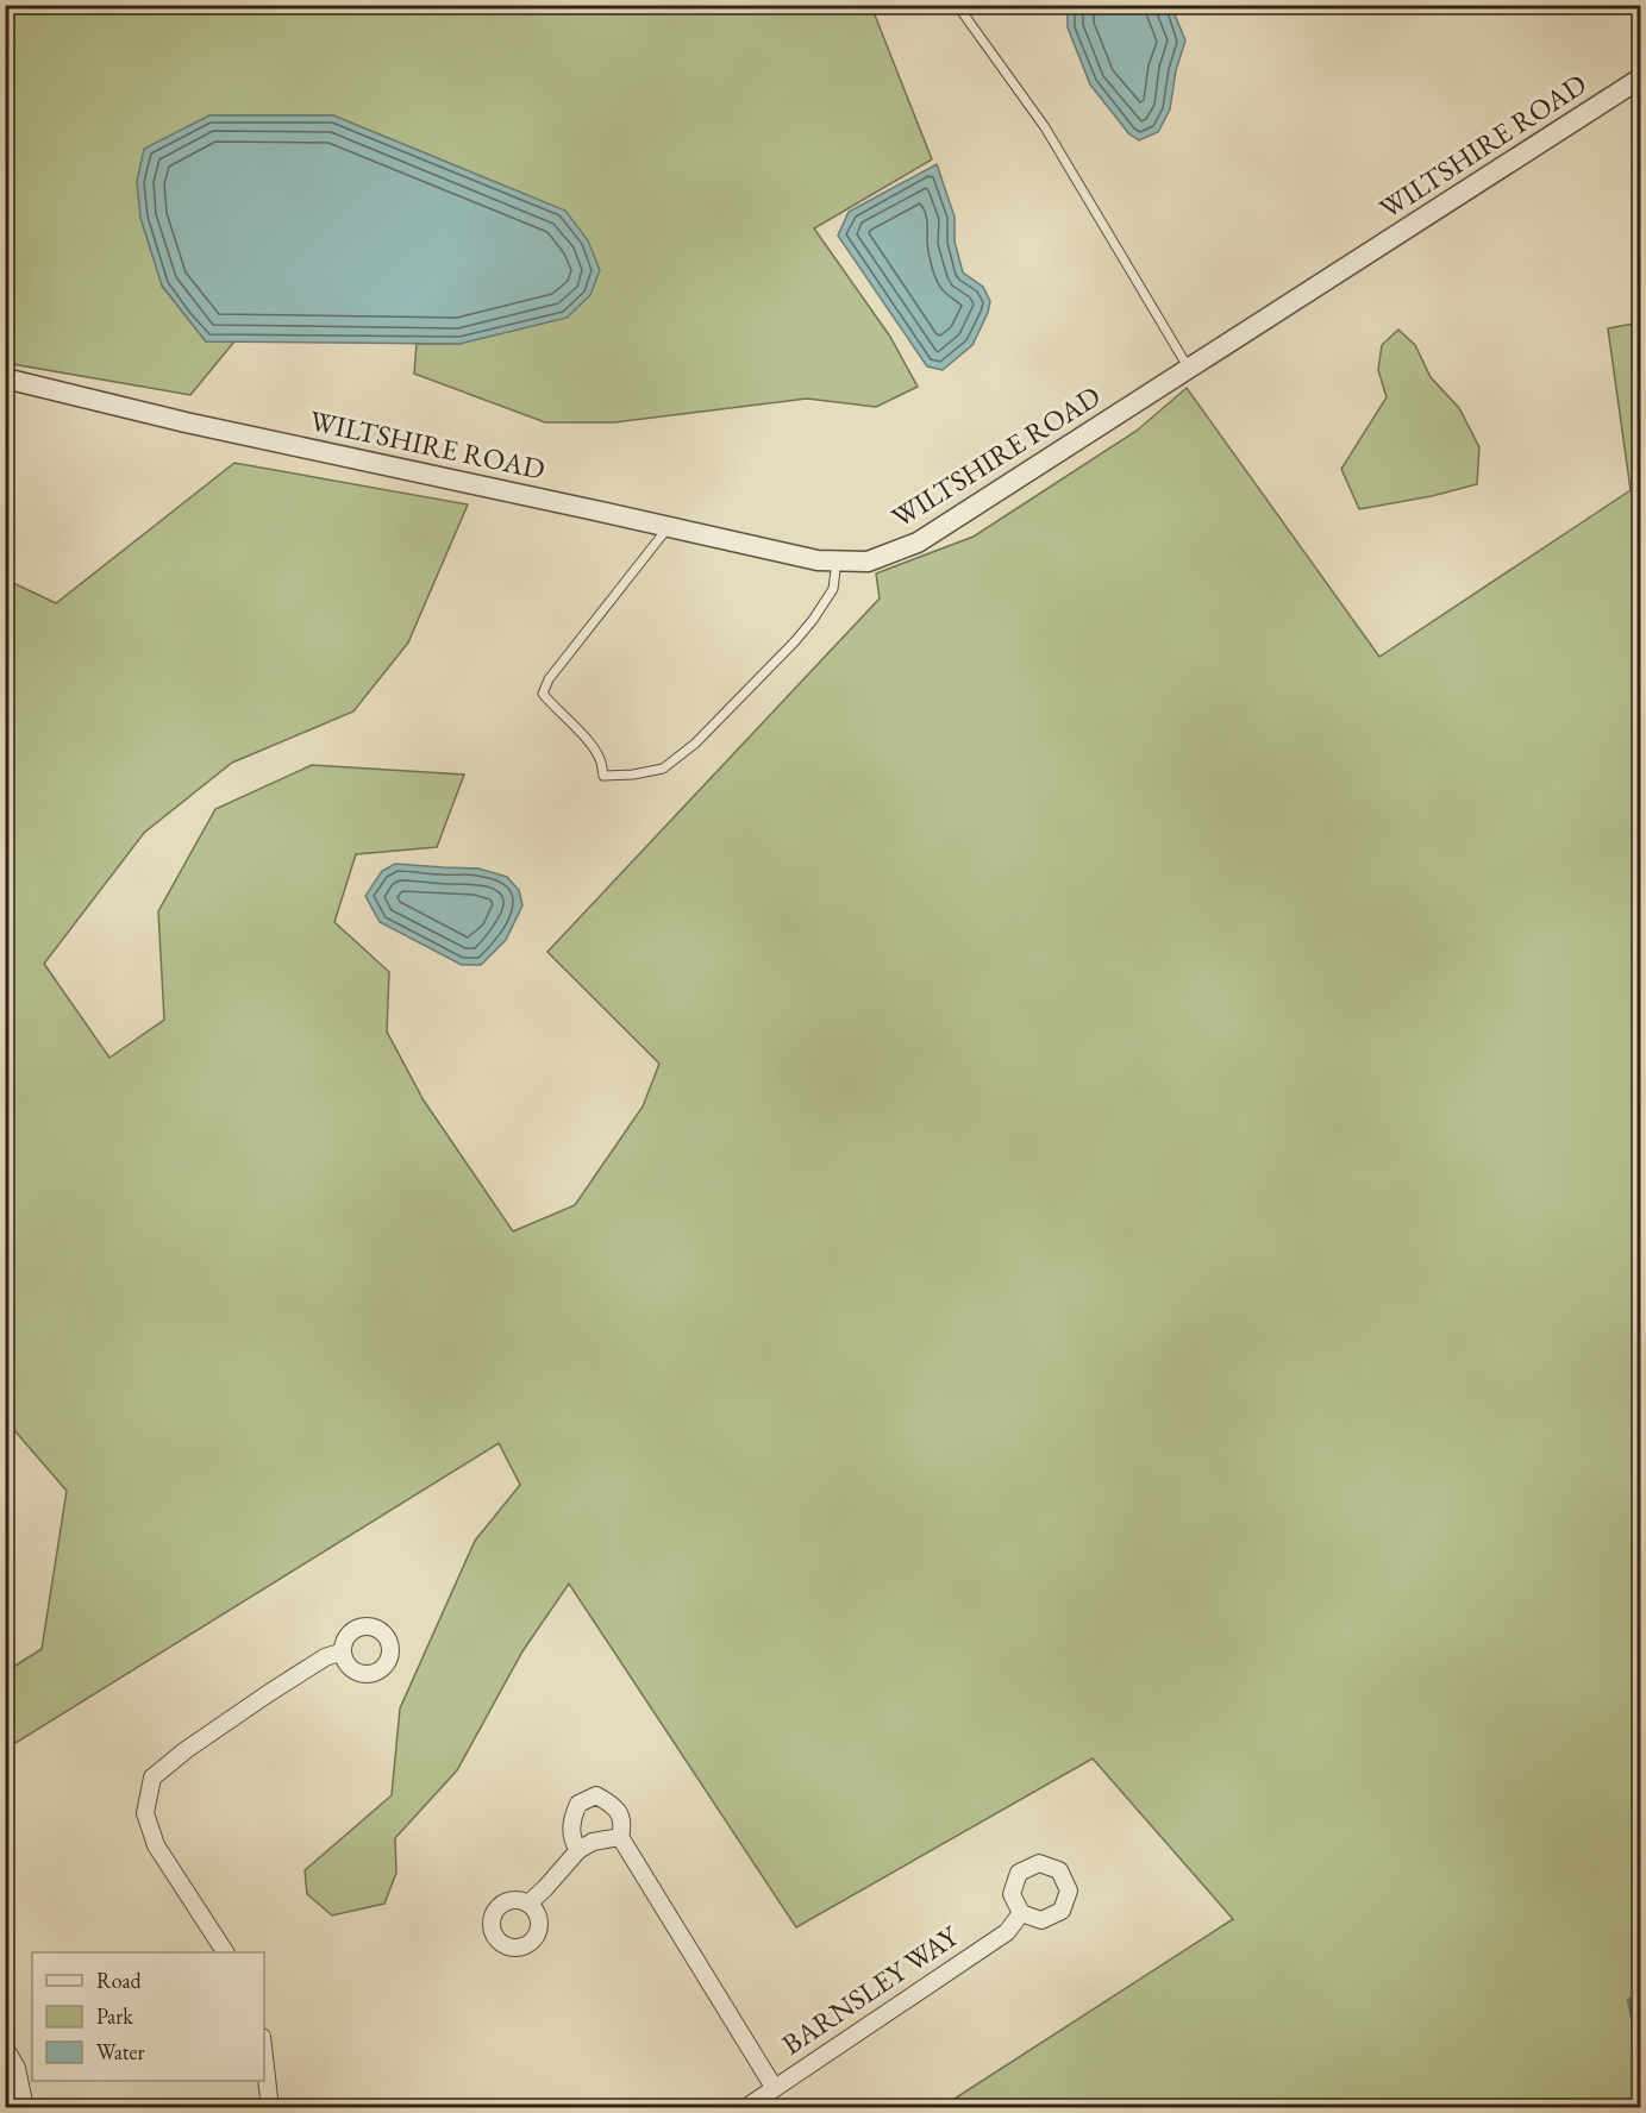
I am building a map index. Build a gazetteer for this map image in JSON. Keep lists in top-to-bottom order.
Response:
{
  "streets": {
    "street": ["WILTSHIRE ROAD", "BARNSLEY WAY"]
  },
  "legend": ["Road", "Park", "Water"]
}
